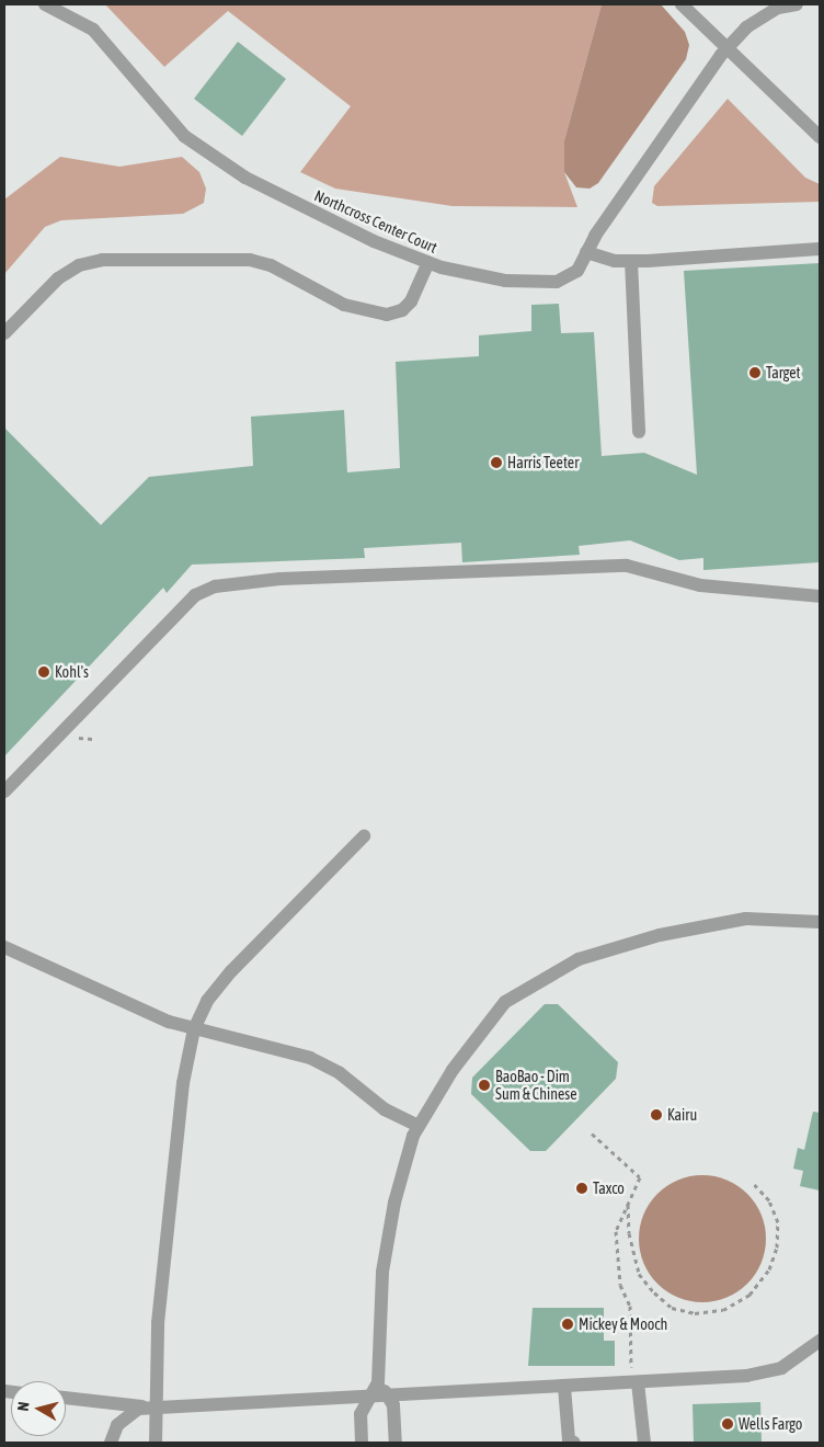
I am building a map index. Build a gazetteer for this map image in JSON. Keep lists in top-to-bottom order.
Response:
{
  "streets": {
    "lane": ["Northcross Center Court"]
  },
  "places": [
    "Target",
    "Harris Teeter",
    "Kohl's",
    "BaoBao - Dim Sum & Chinese",
    "Kairu",
    "Taxco",
    "Mickey & Mooch",
    "Wells Fargo"
  ],
  "north": "left"
}
